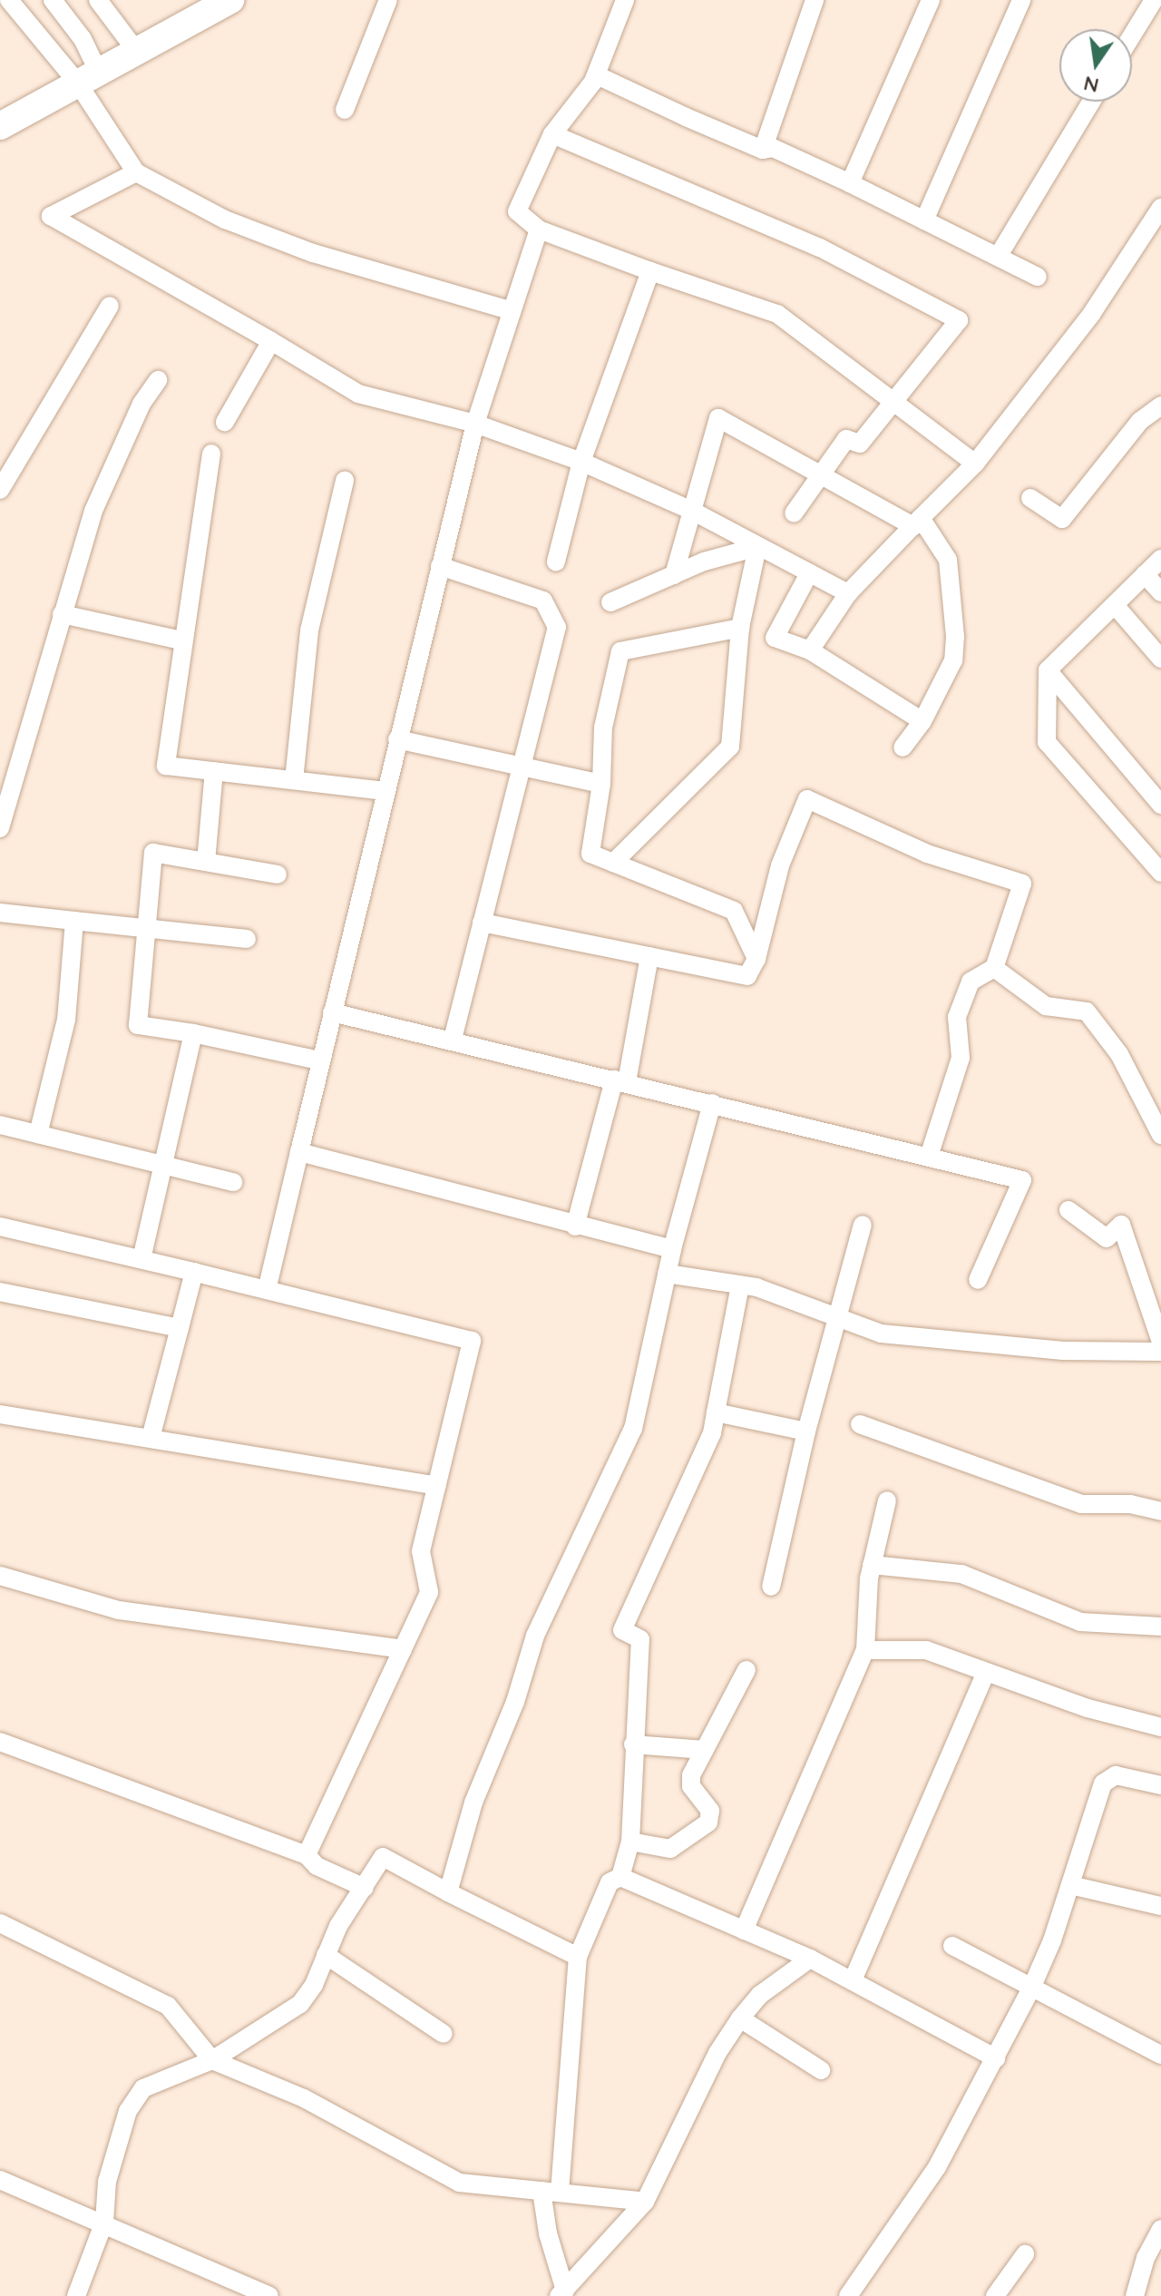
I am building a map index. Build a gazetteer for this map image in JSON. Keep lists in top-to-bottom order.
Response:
{
  "north": "bottom"
}
